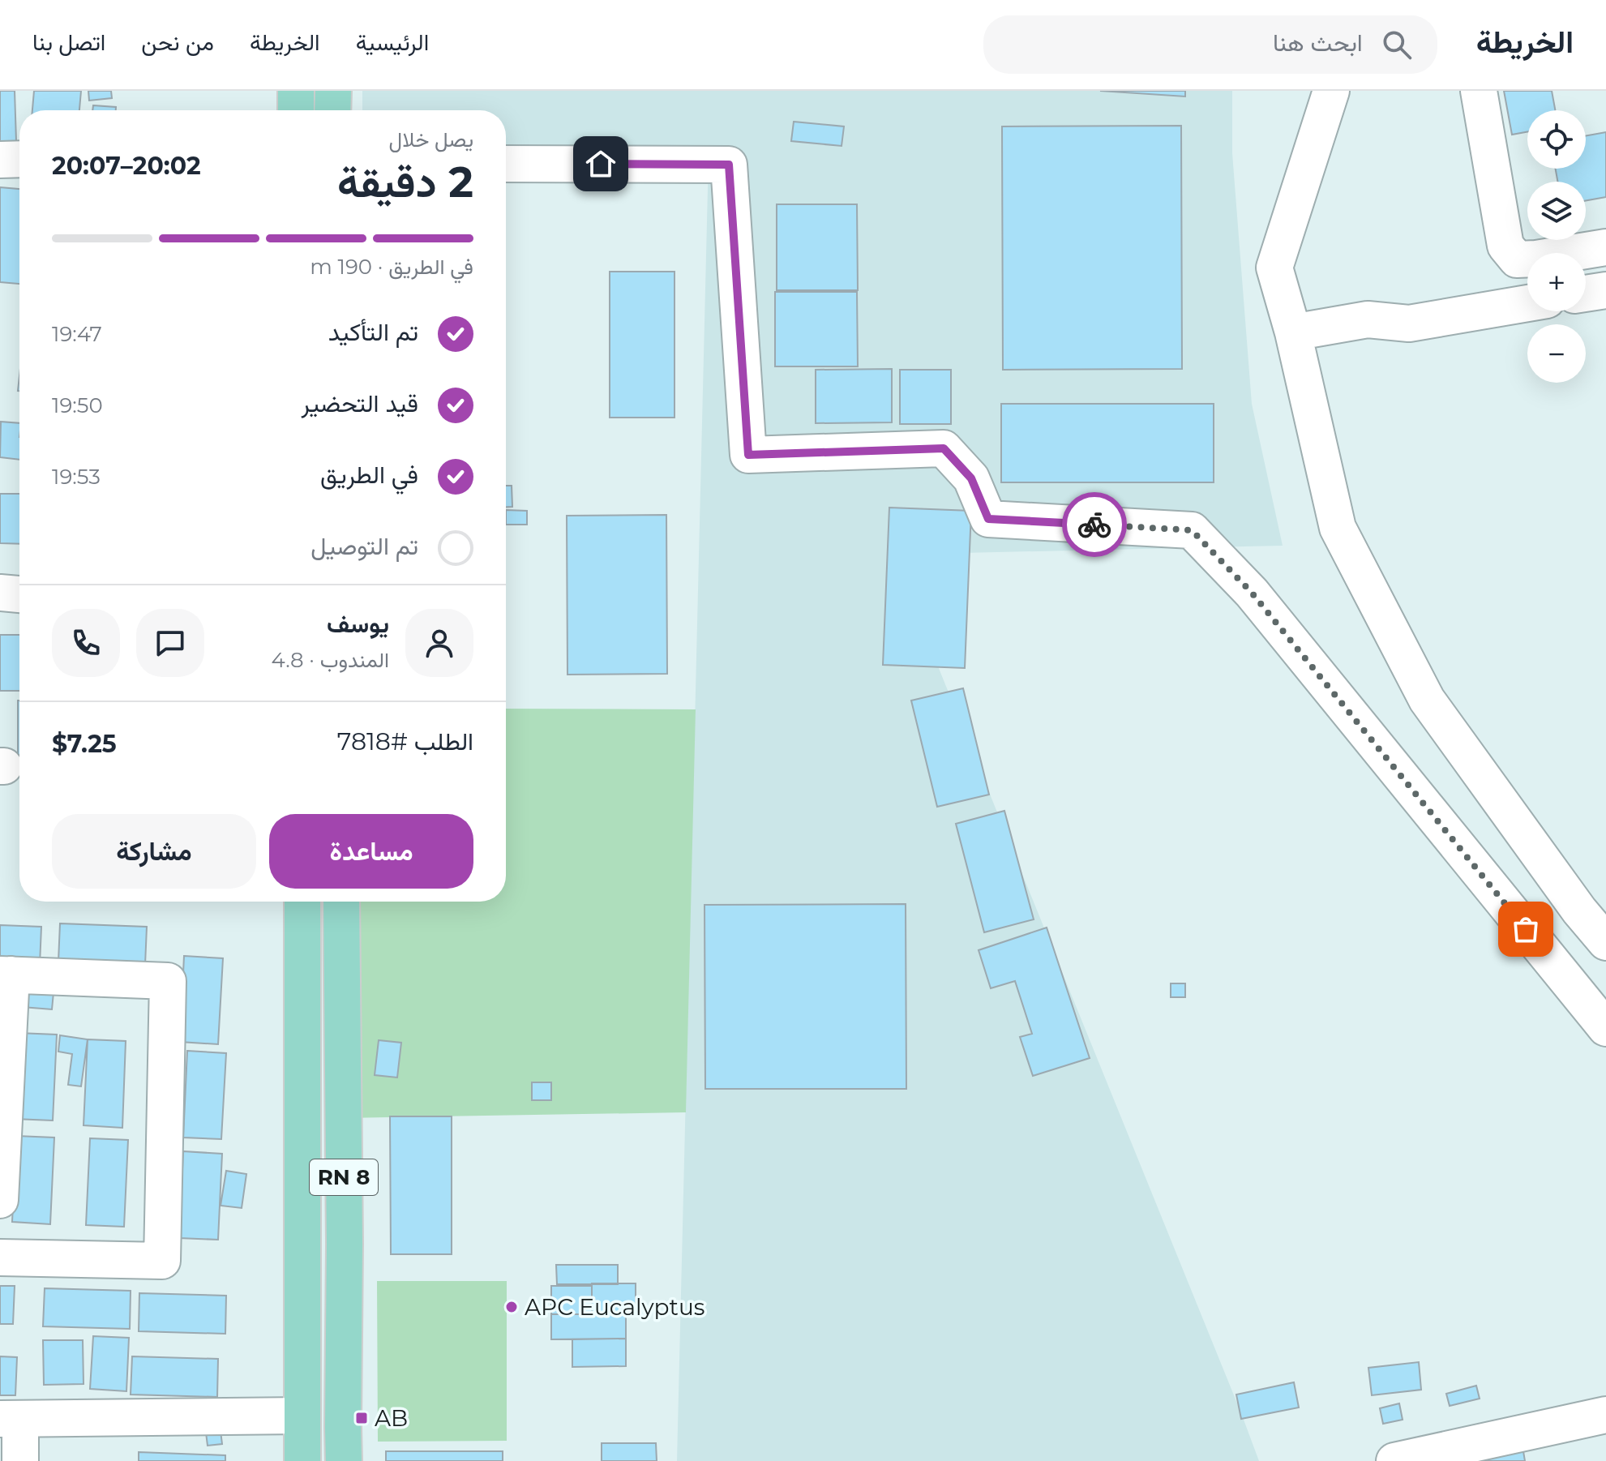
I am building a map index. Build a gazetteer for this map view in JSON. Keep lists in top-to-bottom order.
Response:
{
  "streets": {
    "main road": ["RN 8"]
  },
  "places": {
    "other": ["APC Eucalyptus"],
    "transit": ["AB"]
  },
  "page": {
    "header": "الخريطة",
    "search": "ابحث هنا",
    "nav": [
      "الرئيسية",
      "الخريطة",
      "من نحن",
      "اتصل بنا"
    ],
    "map_buttons": ["+", "−"],
    "heading": ["2 دقيقة", "يصل خلال", "20:02–20:07"],
    "panel": [
      "يوسف",
      "المندوب · 4.8",
      "الطلب #7818",
      "$7.25"
    ],
    "bar": "في الطريق · 190 m",
    "list": [
      ["تم التأكيد", "19:47"],
      ["قيد التحضير", "19:50"],
      ["في الطريق", "19:53"],
      "تم التوصيل"
    ],
    "buttons": ["مساعدة", "مشاركة"]
  }
}
